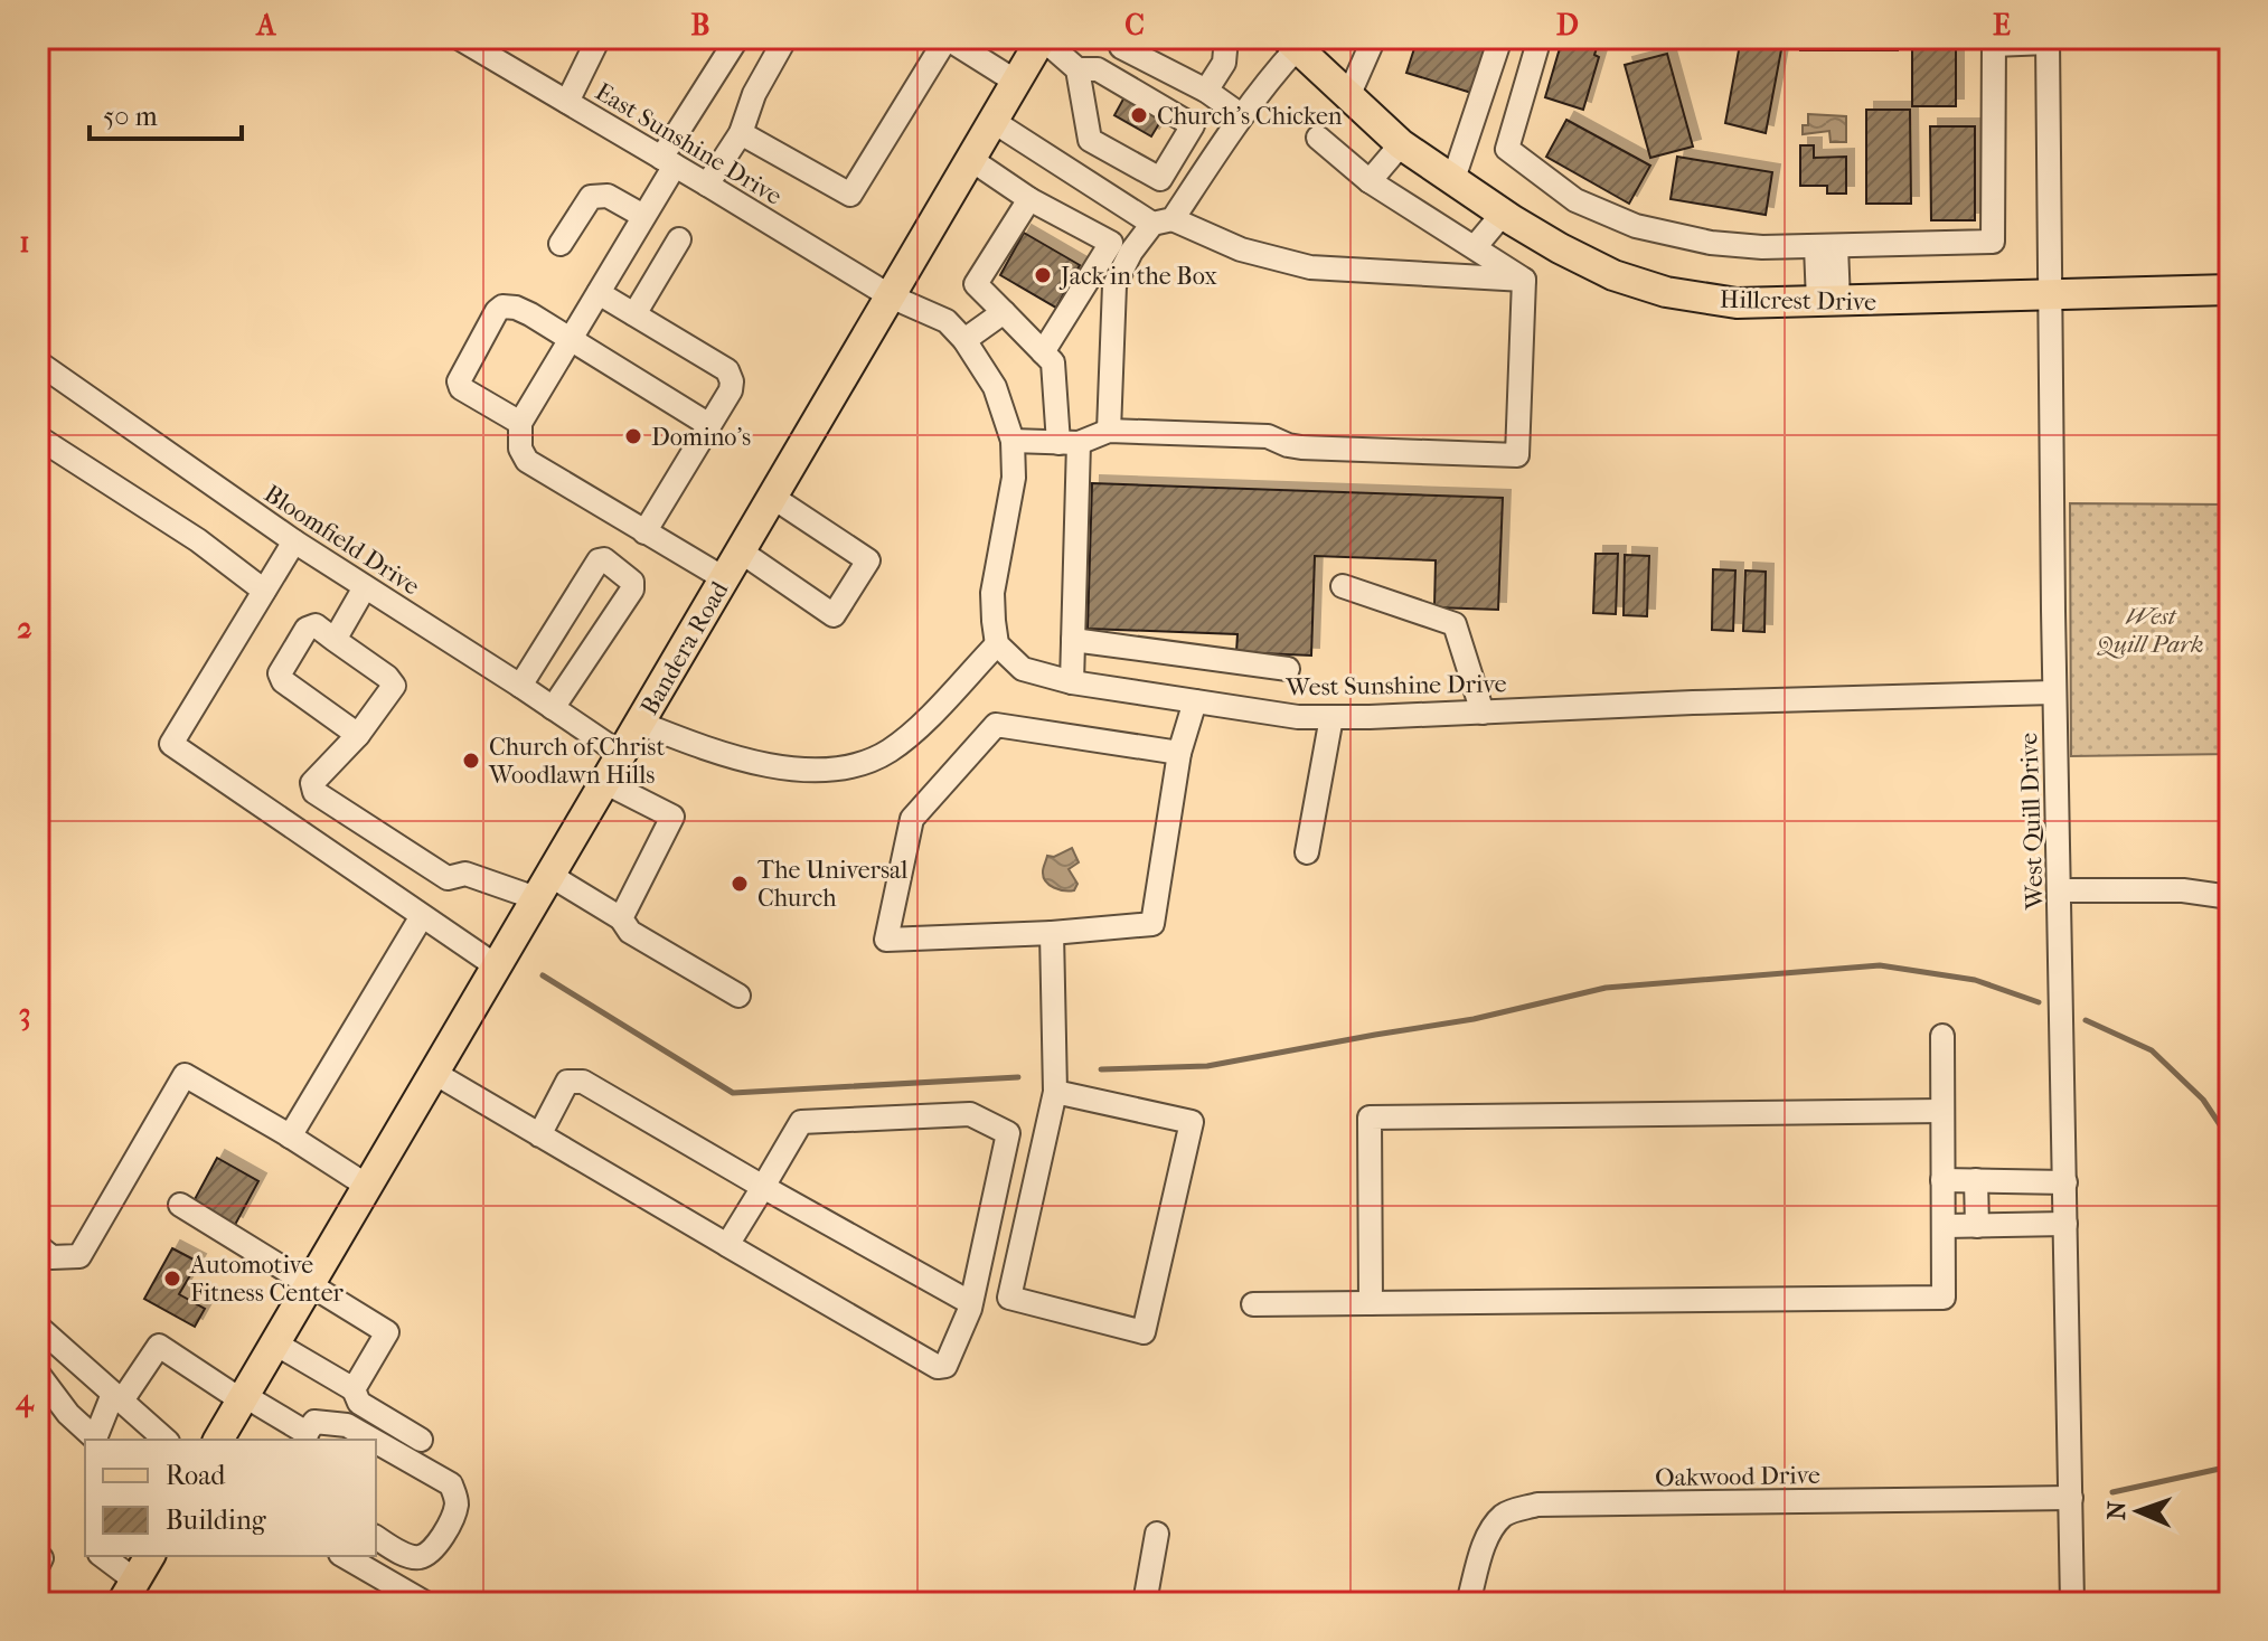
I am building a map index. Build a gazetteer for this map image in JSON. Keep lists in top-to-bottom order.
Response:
{
  "streets": {
    "main road": ["Hillcrest Drive", "Bandera Road"],
    "street": [
      "East Sunshine Drive",
      "Bloomfield Drive",
      "West Sunshine Drive",
      "West Quill Drive",
      "Oakwood Drive"
    ]
  },
  "crossings": [
    ["East Sunshine Drive", "Bandera Road"],
    ["Hillcrest Drive", "West Quill Drive"],
    ["Bloomfield Drive", "Bandera Road"],
    ["West Sunshine Drive", "West Quill Drive"],
    ["West Quill Drive", "Oakwood Drive"]
  ],
  "parks": ["West Quill Park"],
  "places": [
    "Church's Chicken",
    "Jack in the Box",
    "Domino's",
    "Church of Christ Woodlawn Hills",
    "The Universal Church",
    "Automotive Fitness Center"
  ],
  "legend": ["Road", "Building"],
  "scale_bar": "50 m",
  "north": "left",
  "grid": {
    "columns": [
      "A",
      "B",
      "C",
      "D",
      "E"
    ],
    "rows": [
      "1",
      "2",
      "3",
      "4"
    ]
  }
}
